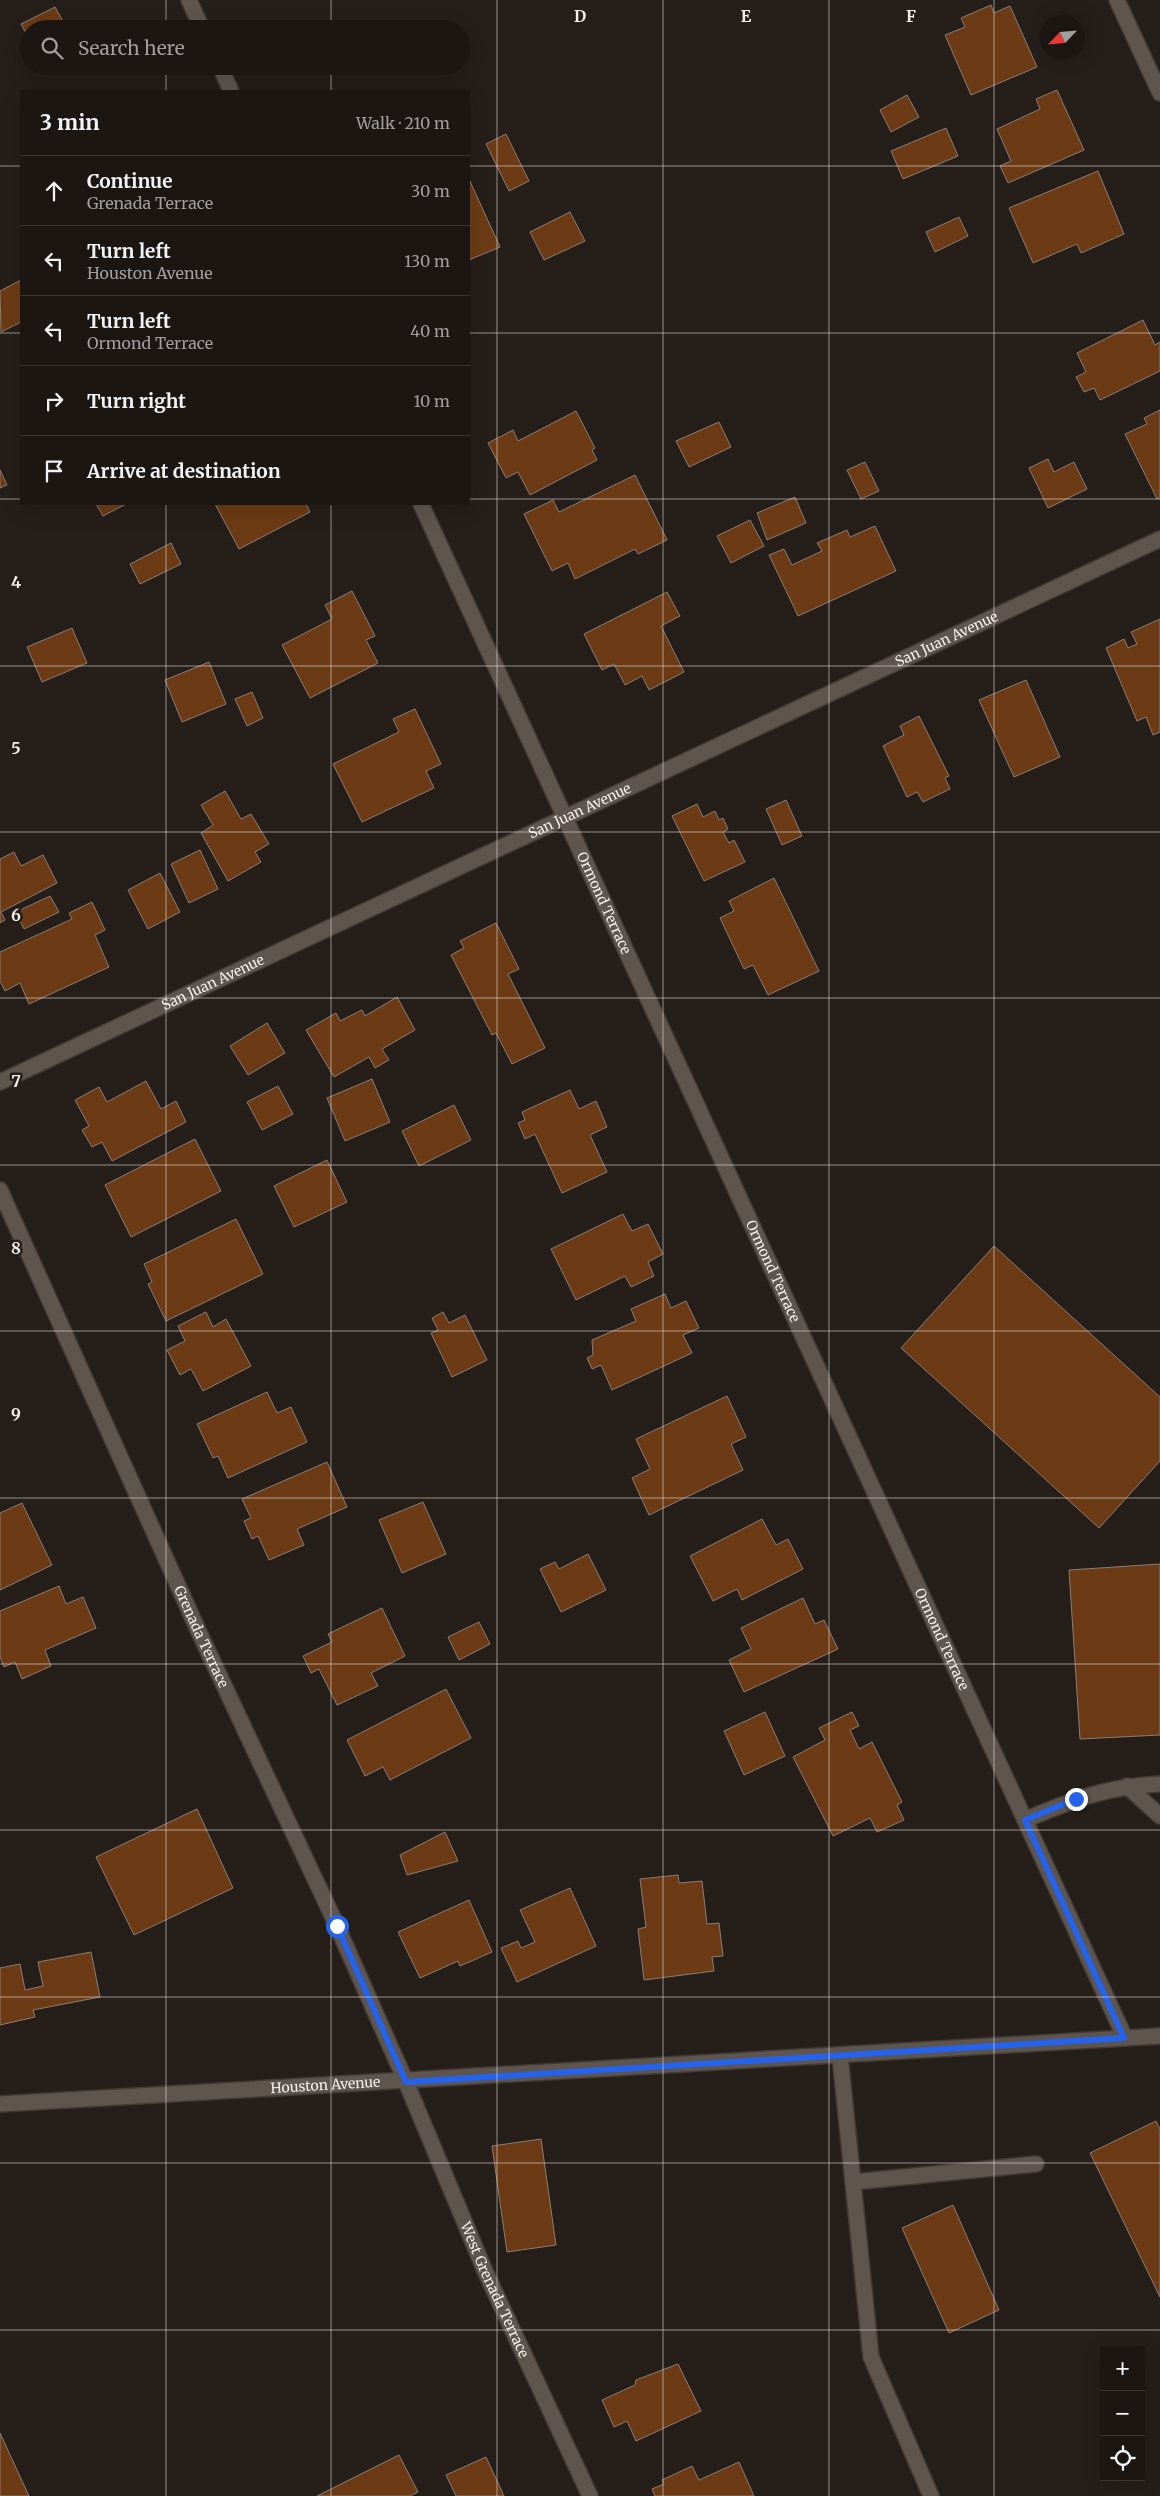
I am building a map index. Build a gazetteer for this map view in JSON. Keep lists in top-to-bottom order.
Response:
{
  "streets": {
    "street": [
      "San Juan Avenue",
      "Ormond Terrace",
      "Grenada Terrace",
      "Houston Avenue",
      "West Grenada Terrace"
    ]
  },
  "crossings": [
    ["San Juan Avenue", "Ormond Terrace"],
    ["Ormond Terrace", "Houston Avenue"],
    ["Grenada Terrace", "Houston Avenue"],
    ["Grenada Terrace", "West Grenada Terrace"],
    ["Houston Avenue", "West Grenada Terrace"]
  ],
  "north": "bottom left",
  "page": {
    "search": "Search here",
    "heading": ["3 min", "Walk · 210 m"],
    "list": [
      ["Continue", "Grenada Terrace", "30 m"],
      ["Turn left", "Houston Avenue", "130 m"],
      ["Turn left", "Ormond Terrace", "40 m"],
      ["Turn right", "10 m"],
      "Arrive at destination"
    ],
    "map_buttons": ["+", "−"]
  },
  "grid": {
    "columns": ["D", "E", "F"],
    "rows": [
      "4",
      "5",
      "6",
      "7",
      "8",
      "9"
    ]
  }
}
